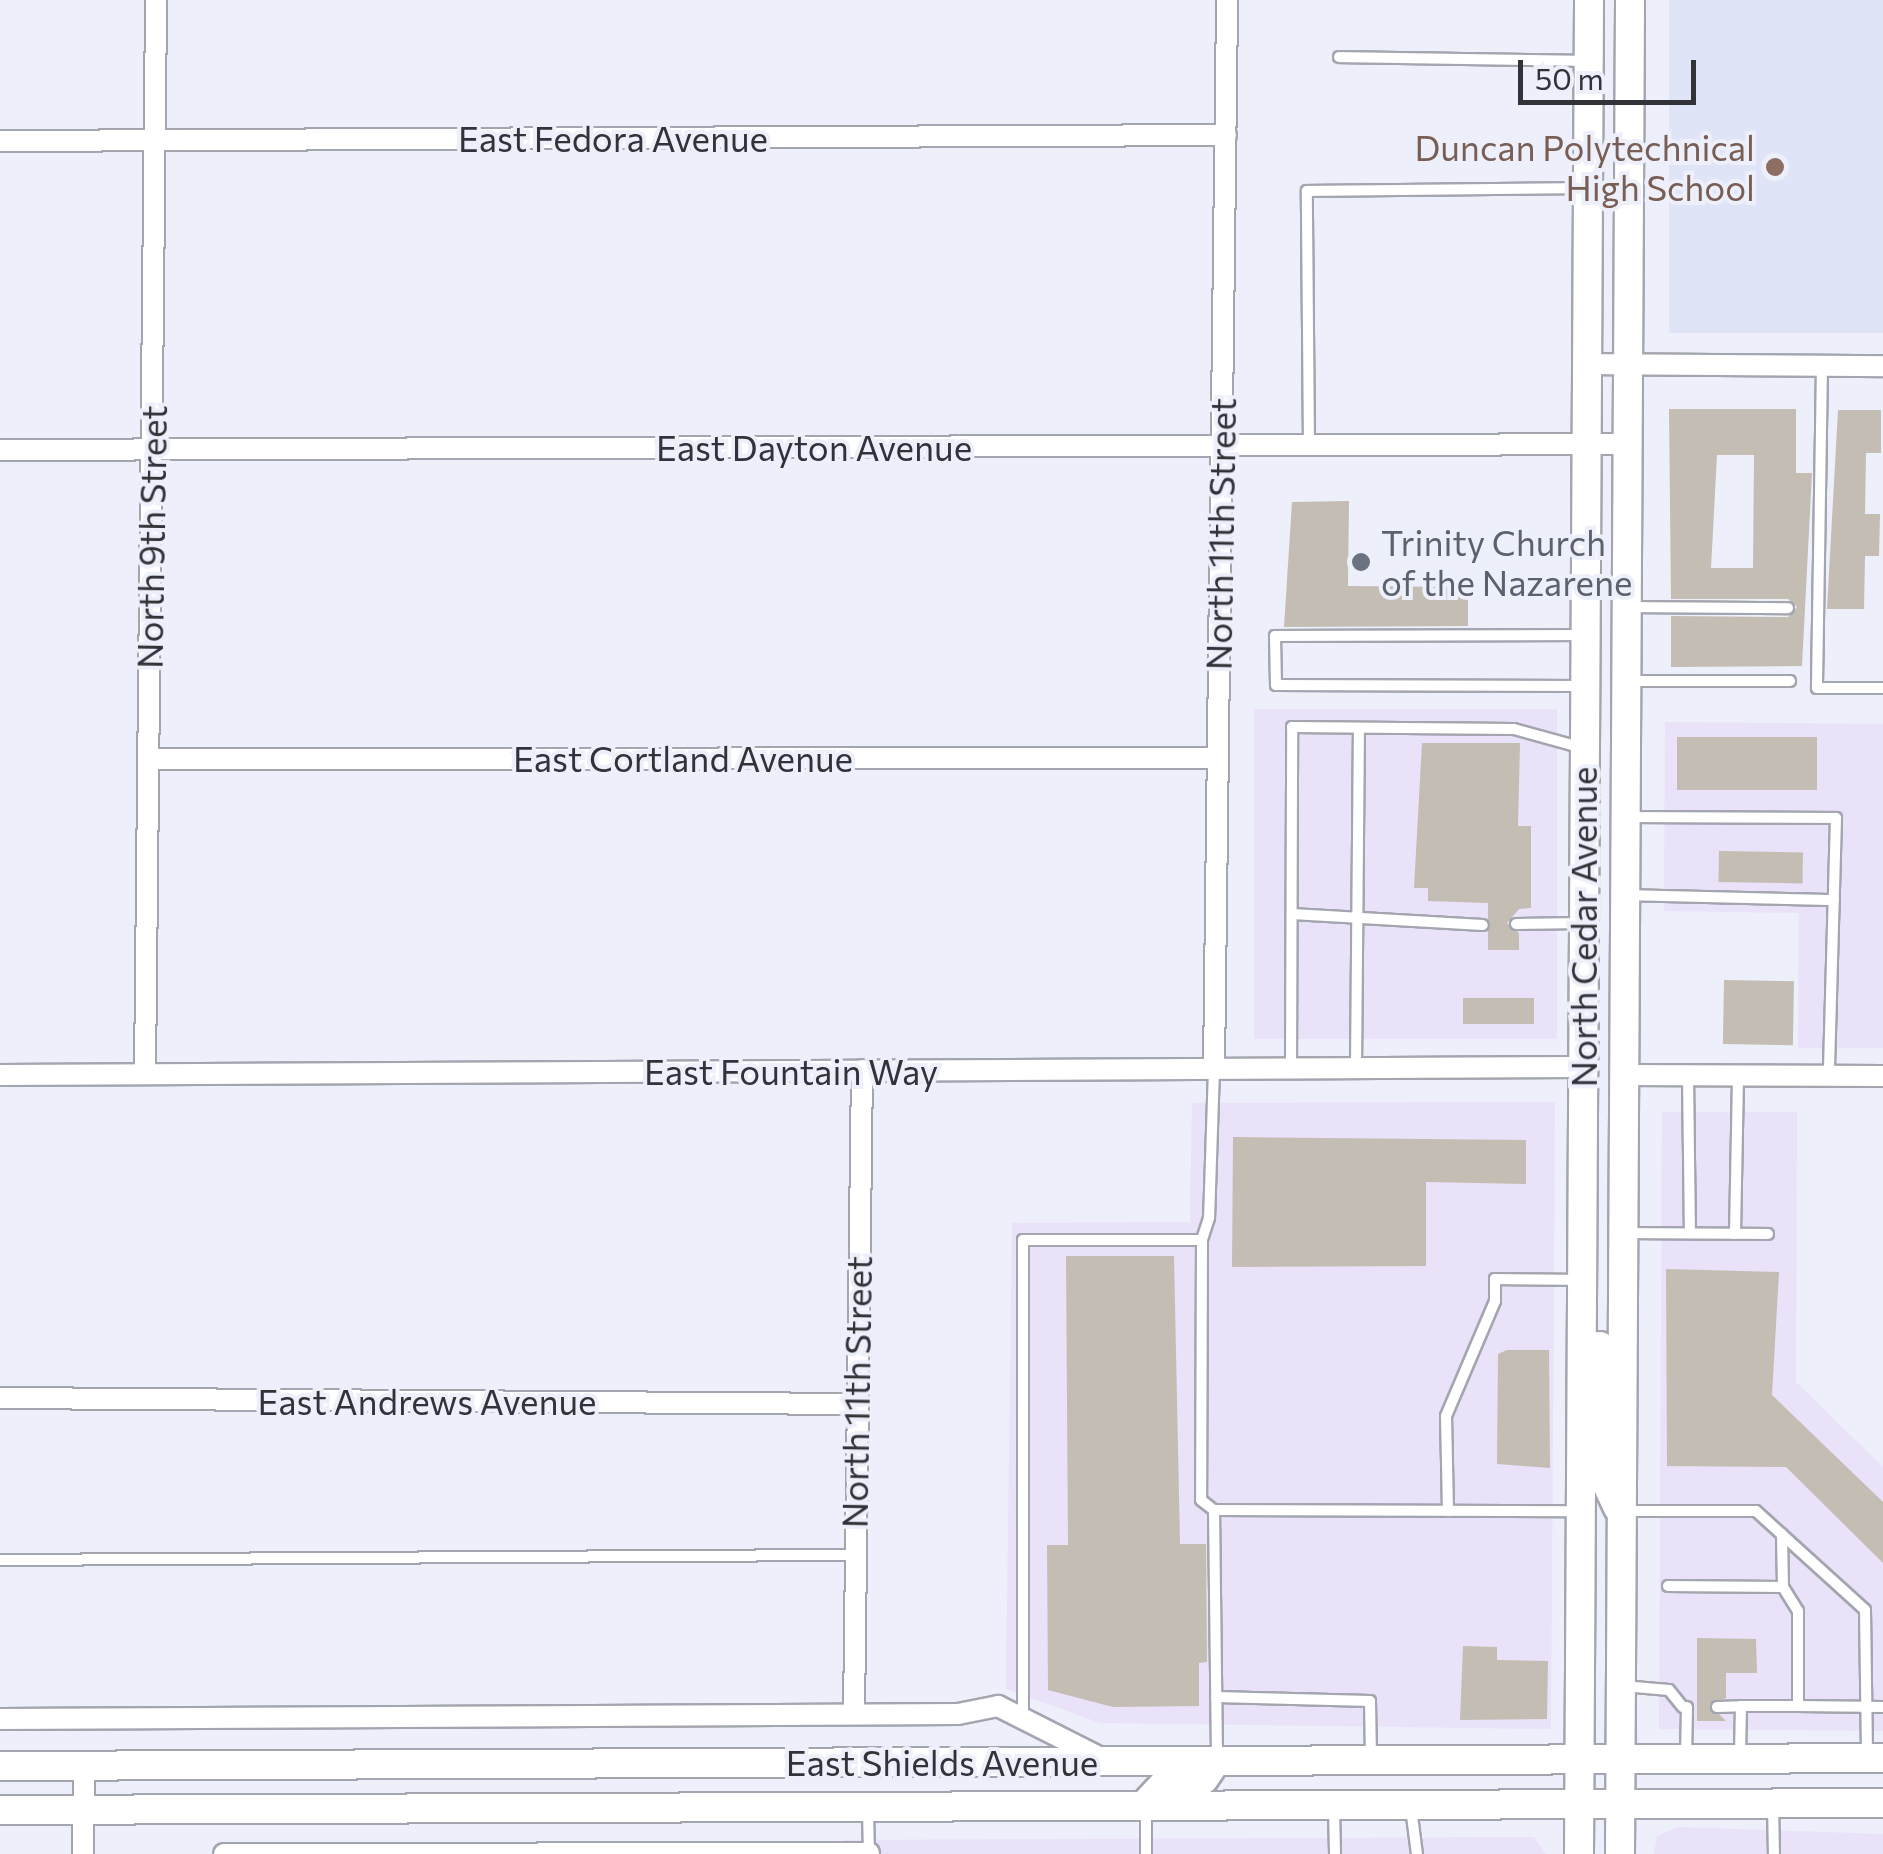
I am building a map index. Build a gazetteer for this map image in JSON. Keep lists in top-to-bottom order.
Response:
{
  "streets": {
    "main road": ["North Cedar Avenue", "East Shields Avenue"],
    "street": [
      "East Fedora Avenue",
      "East Dayton Avenue",
      "North 11th Street",
      "North 9th Street",
      "East Cortland Avenue",
      "East Fountain Way",
      "East Andrews Avenue"
    ]
  },
  "crossings": [
    ["East Fedora Avenue", "North 11th Street"],
    ["East Fedora Avenue", "North 9th Street"],
    ["East Dayton Avenue", "North 11th Street"],
    ["East Dayton Avenue", "North 9th Street"],
    ["East Dayton Avenue", "North Cedar Avenue"],
    ["North 11th Street", "East Cortland Avenue"],
    ["North 11th Street", "East Fountain Way"],
    ["North 11th Street", "East Andrews Avenue"],
    ["North 9th Street", "East Cortland Avenue"],
    ["North 9th Street", "East Fountain Way"],
    ["North Cedar Avenue", "East Fountain Way"],
    ["North Cedar Avenue", "East Shields Avenue"]
  ],
  "places": ["Duncan Polytechnical High School", "Trinity Church of the Nazarene"],
  "scale_bar": "50 m"
}
